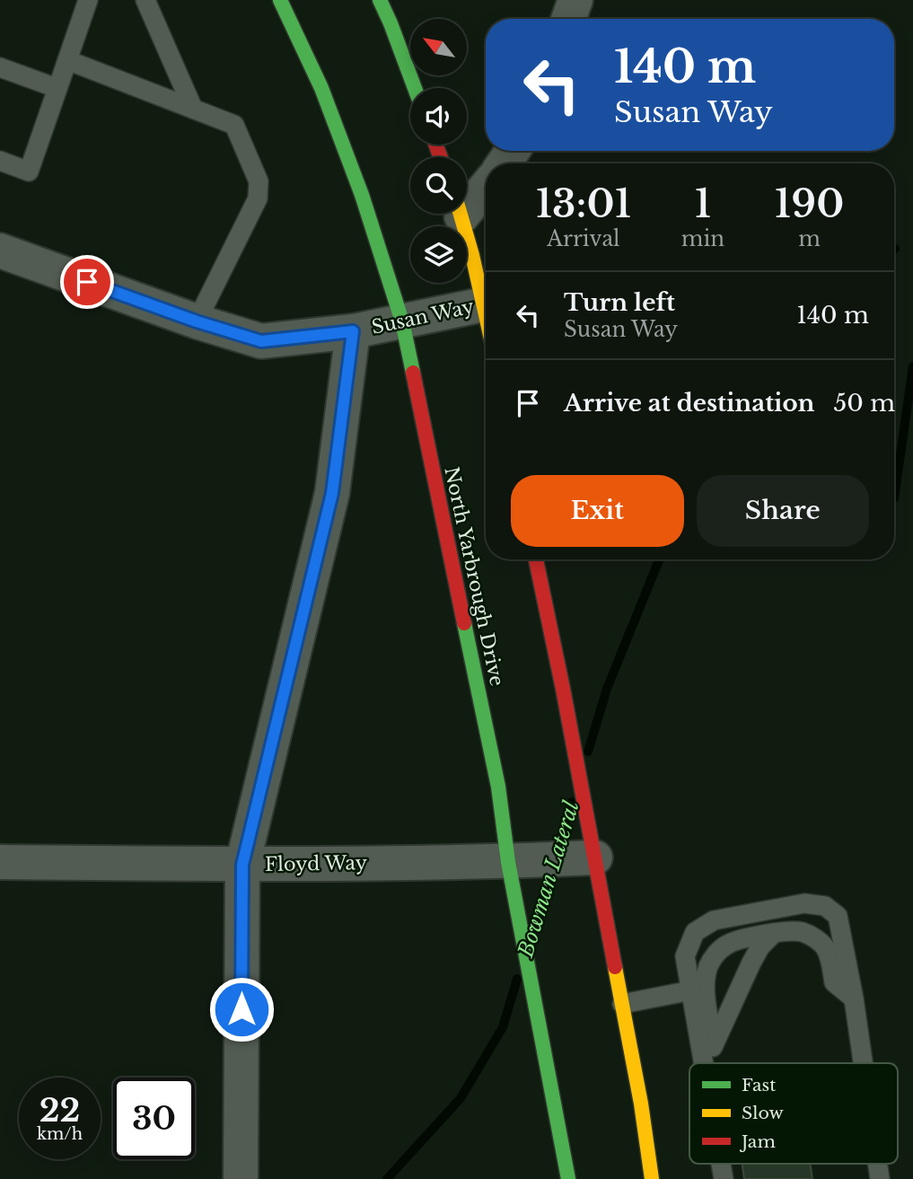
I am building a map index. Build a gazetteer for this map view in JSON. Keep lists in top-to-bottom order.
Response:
{
  "streets": {
    "main road": ["North Yarbrough Drive"],
    "street": ["Susan Way", "Floyd Way"]
  },
  "crossings": [
    ["Susan Way", "North Yarbrough Drive"],
    ["North Yarbrough Drive", "Floyd Way"]
  ],
  "water": ["Bowman Lateral"],
  "legend": ["Fast", "Slow", "Jam"],
  "north": "top left",
  "page": {
    "turn": ["140 m", "Susan Way"],
    "eta": [
      "13:01",
      "Arrival",
      "1",
      "min",
      "190",
      "m"
    ],
    "list": [
      {
        "name": "Turn left",
        "note": "Susan Way",
        "value": "140 m"
      },
      {
        "name": "Arrive at destination",
        "value": "50 m"
      }
    ],
    "buttons": ["Exit", "Share"],
    "speed": "22 km/h",
    "limit": "30"
  }
}
